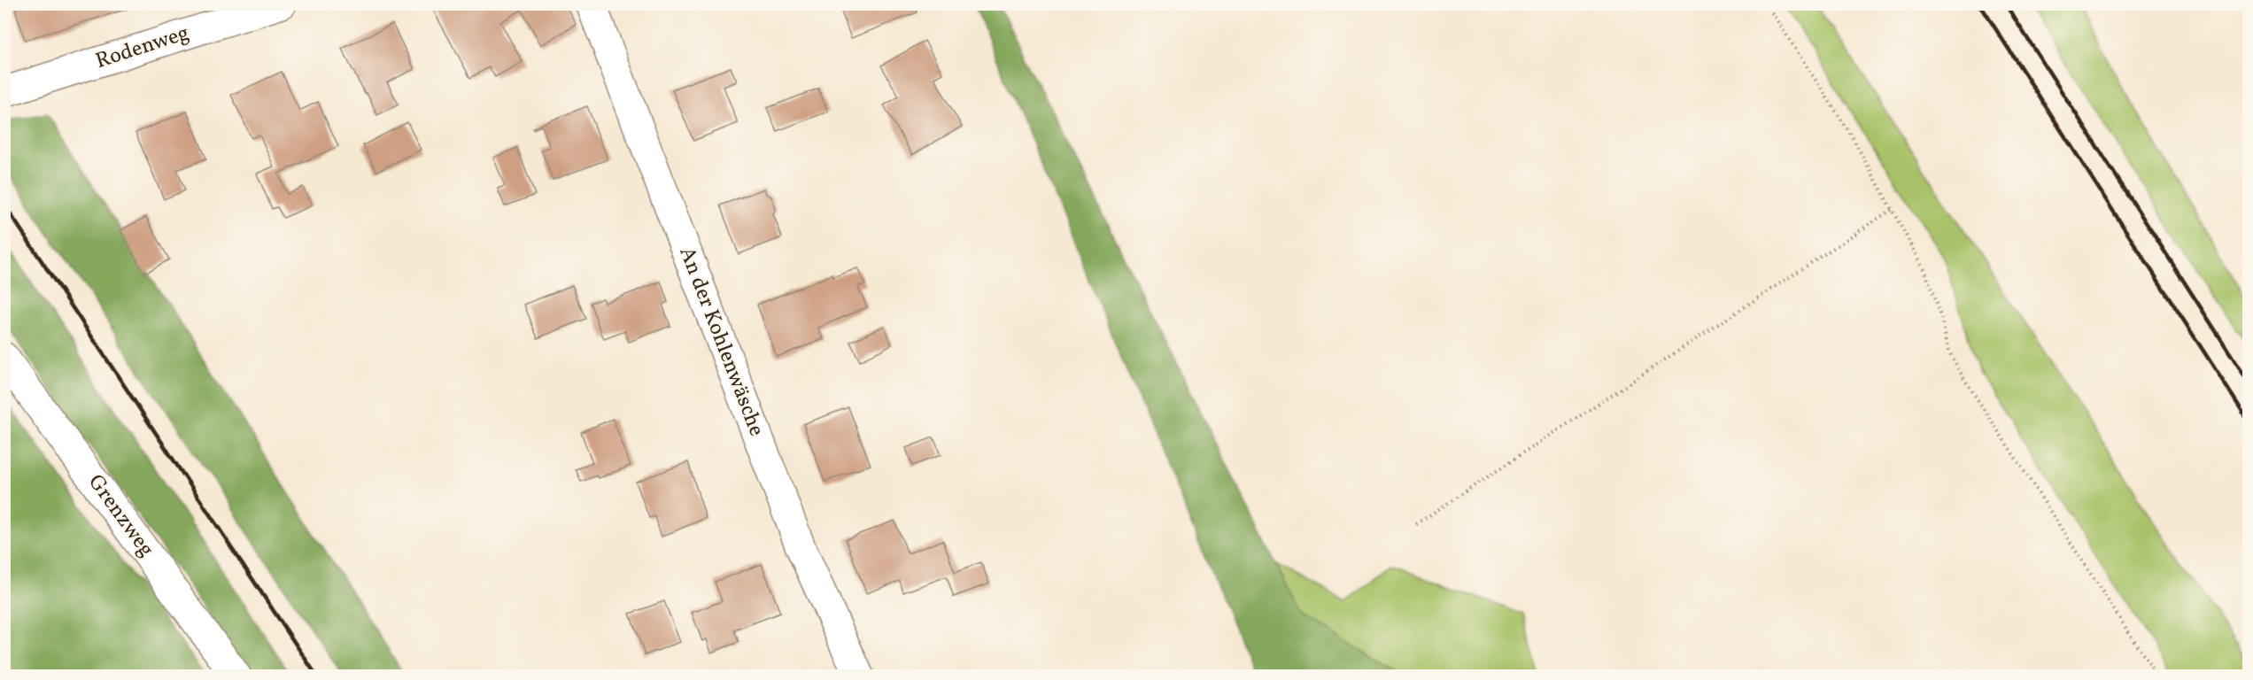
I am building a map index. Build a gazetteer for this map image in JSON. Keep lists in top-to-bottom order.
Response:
{
  "streets": {
    "street": ["Rodenweg", "An der Kohlenwäsche", "Grenzweg"]
  }
}
